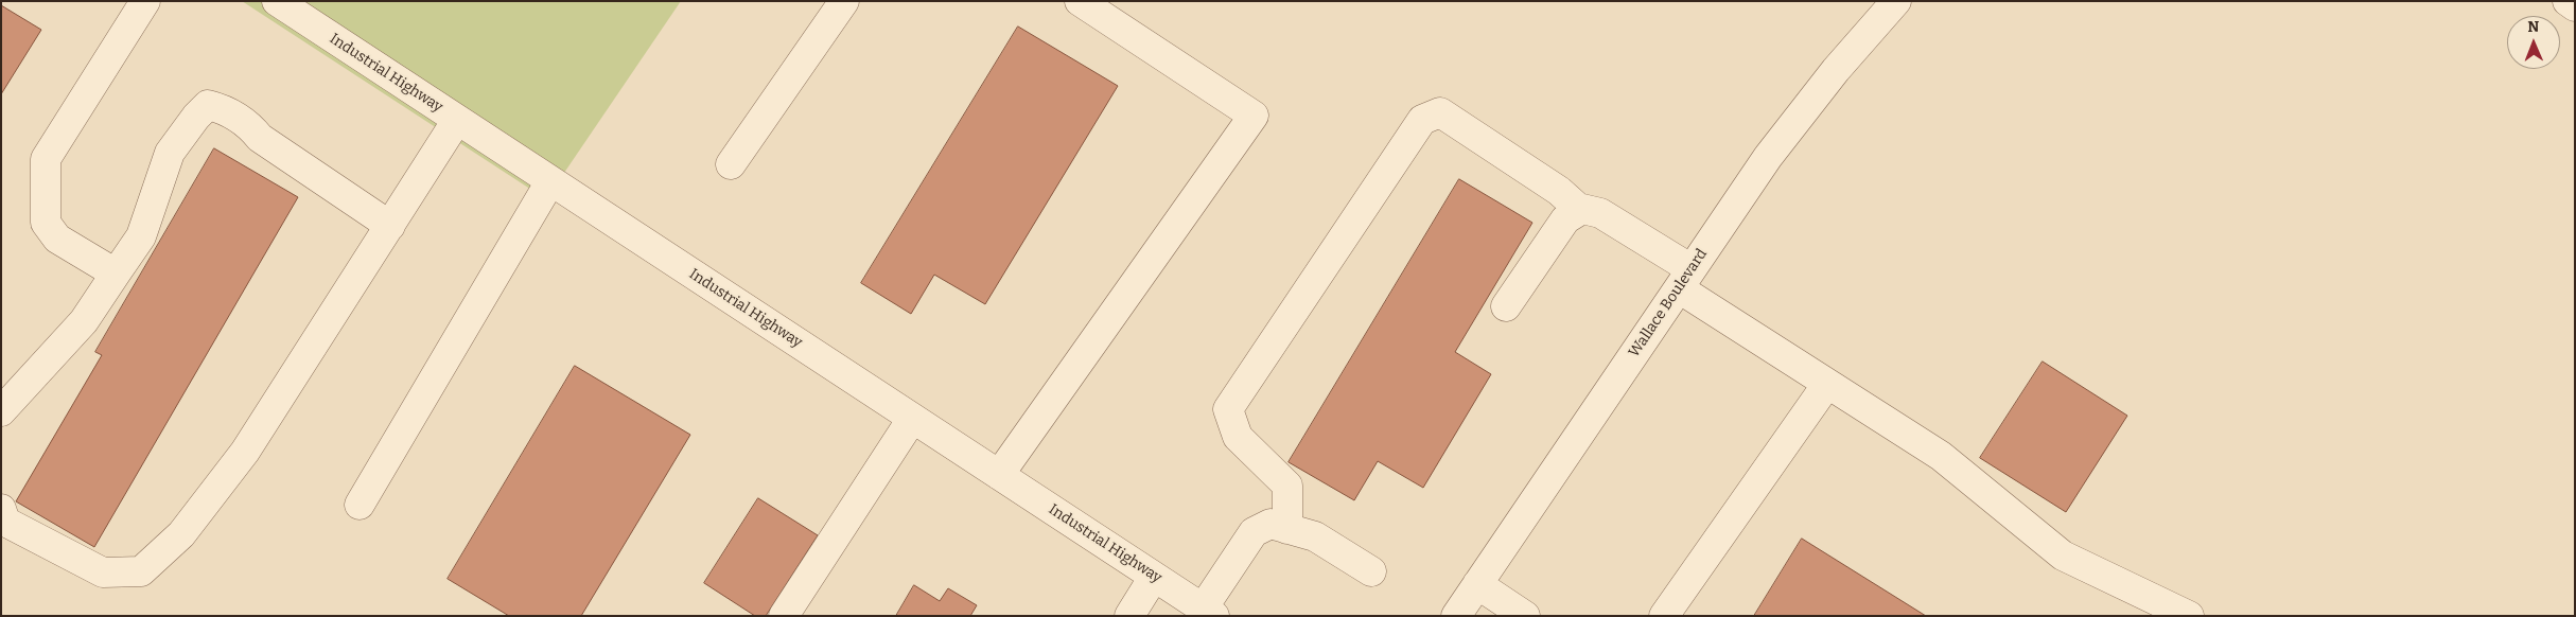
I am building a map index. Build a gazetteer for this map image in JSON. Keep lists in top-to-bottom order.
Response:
{
  "streets": {
    "street": ["Industrial Highway", "Wallace Boulevard"]
  },
  "north": "top"
}
